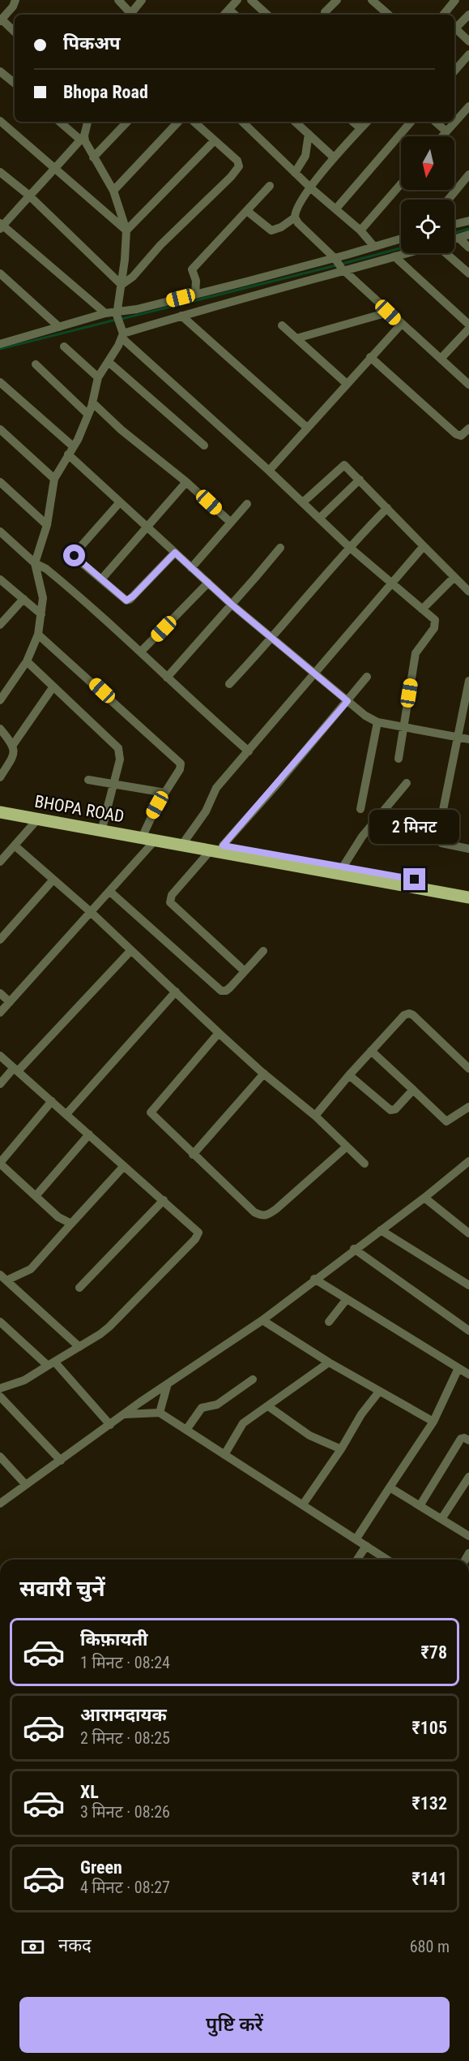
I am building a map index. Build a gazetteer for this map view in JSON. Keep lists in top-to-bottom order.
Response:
{
  "streets": {
    "main road": ["BHOPA ROAD"]
  },
  "north": "bottom",
  "page": {
    "banner": ["पिकअप", "Bhopa Road"],
    "bubble": "2 मिनट",
    "heading": "सवारी चुनें",
    "list": [
      {
        "name": "किफ़ायती",
        "note": "1 मिनट · 08:24",
        "value": "₹78"
      },
      {
        "name": "आरामदायक",
        "note": "2 मिनट · 08:25",
        "value": "₹105"
      },
      {
        "name": "XL",
        "note": "3 मिनट · 08:26",
        "value": "₹132"
      },
      {
        "name": "Green",
        "note": "4 मिनट · 08:27",
        "value": "₹141"
      }
    ],
    "pay": ["नकद", "680 m"],
    "buttons": "पुष्टि करें"
  }
}
